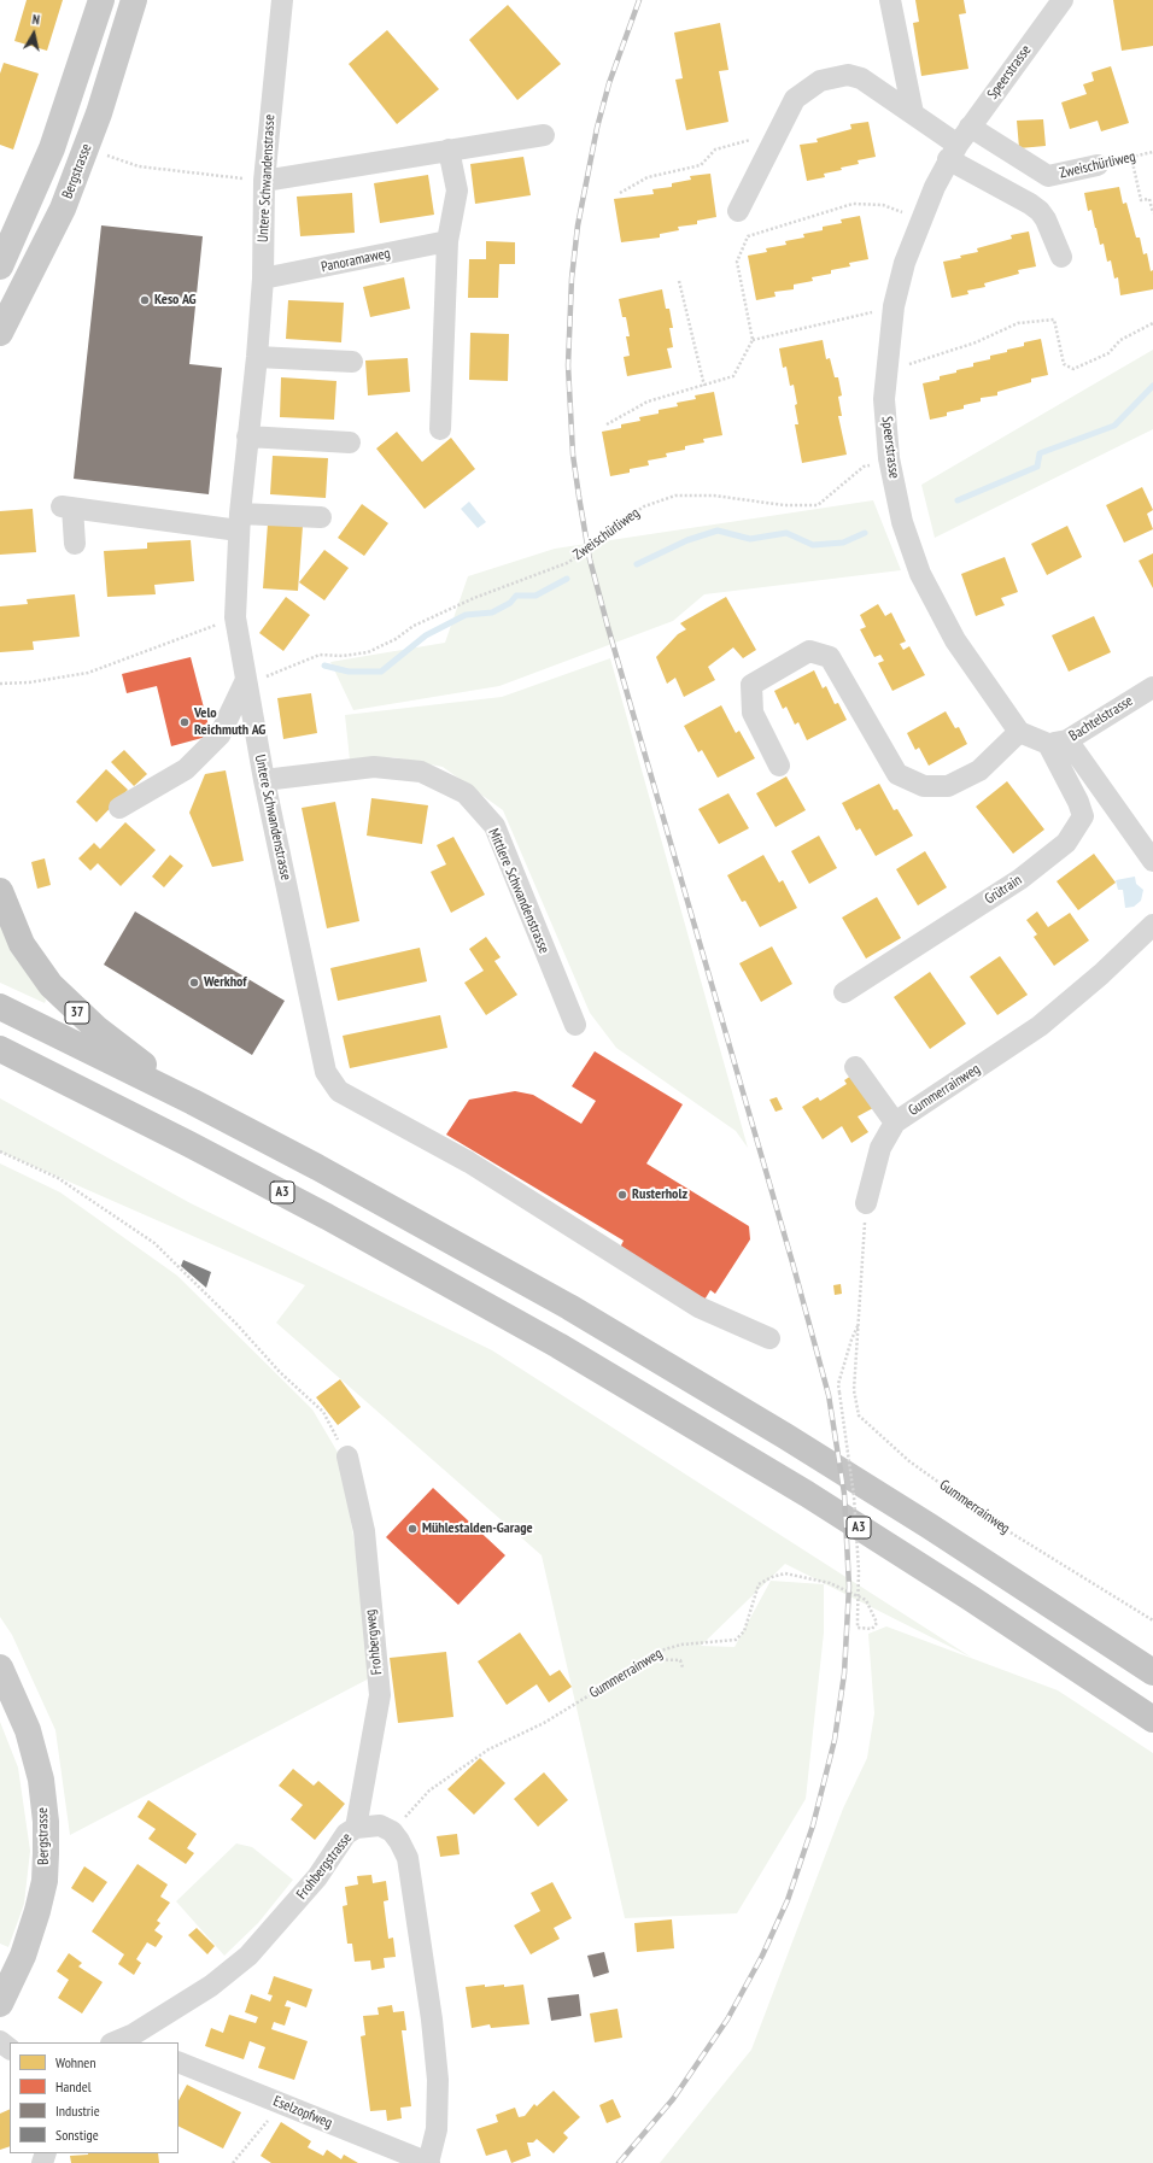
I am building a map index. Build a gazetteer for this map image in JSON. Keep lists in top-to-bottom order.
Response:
{
  "streets": {
    "highway": ["37", "A3"],
    "main road": ["Bergstrasse"],
    "street": [
      "Speerstrasse",
      "Zweischürliweg",
      "Untere Schwandenstrasse",
      "Panoramaweg",
      "Bachtelstrasse",
      "Grütrain",
      "Mittlere Schwandenstrasse",
      "Gummerrainweg",
      "Frohbergweg",
      "Frohbergstrasse",
      "Eselzopfweg"
    ]
  },
  "crossings": [
    ["Speerstrasse", "Zweischürliweg"],
    ["Zweischürliweg", "Untere Schwandenstrasse"],
    ["Untere Schwandenstrasse", "Panoramaweg"],
    ["Untere Schwandenstrasse", "Mittlere Schwandenstrasse"],
    ["Bachtelstrasse", "Grütrain"],
    ["Gummerrainweg", "Frohbergstrasse"],
    ["Frohbergweg", "Frohbergstrasse"]
  ],
  "places": [
    "Keso AG",
    "Velo Reichmuth AG",
    "Werkhof",
    "Rusterholz",
    "Mühlestalden-Garage"
  ],
  "legend": [
    "Wohnen",
    "Handel",
    "Industrie",
    "Sonstige"
  ],
  "north": "top"
}
